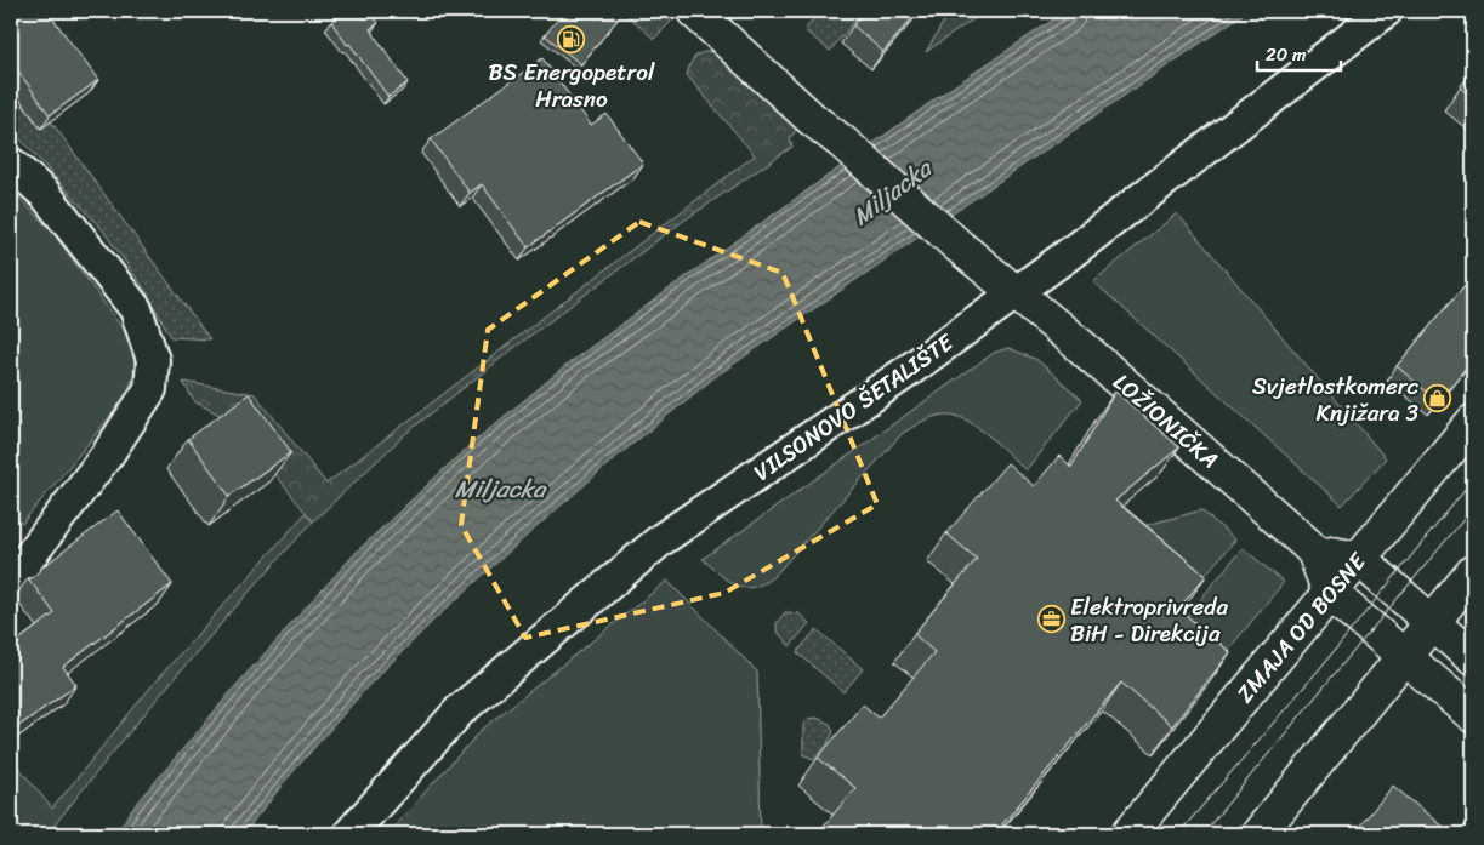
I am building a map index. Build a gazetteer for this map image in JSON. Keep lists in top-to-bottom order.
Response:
{
  "streets": {
    "street": ["VILSONOVO ŠETALIŠTE", "LOŽIONIČKA", "ZMAJA OD BOSNE"]
  },
  "crossings": [
    ["VILSONOVO ŠETALIŠTE", "LOŽIONIČKA"],
    ["LOŽIONIČKA", "ZMAJA OD BOSNE"]
  ],
  "water": ["Miljacka"],
  "places": {
    "fuel station": ["BS Energopetrol Hrasno"],
    "shop": ["Svjetlostkomerc Knjižara 3"],
    "office": ["Elektroprivreda BiH - Direkcija"]
  },
  "scale_bar": "20 m"
}
